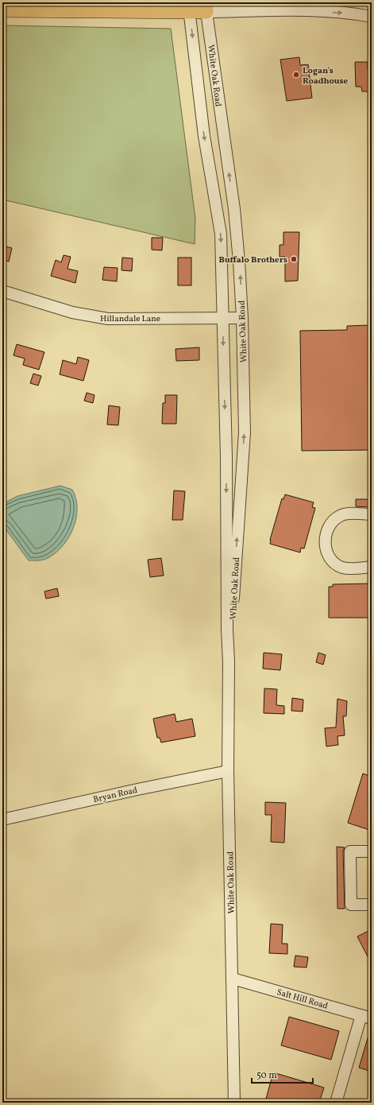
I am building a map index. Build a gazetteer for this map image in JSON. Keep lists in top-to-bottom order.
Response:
{
  "streets": {
    "street": [
      "White Oak Road",
      "Hillandale Lane",
      "Bryan Road",
      "Salt Hill Road"
    ]
  },
  "crossings": [
    ["White Oak Road", "Hillandale Lane"],
    ["White Oak Road", "Bryan Road"],
    ["White Oak Road", "Salt Hill Road"]
  ],
  "places": ["Logan's Roadhouse", "Buffalo Brothers"],
  "scale_bar": "50 m"
}
